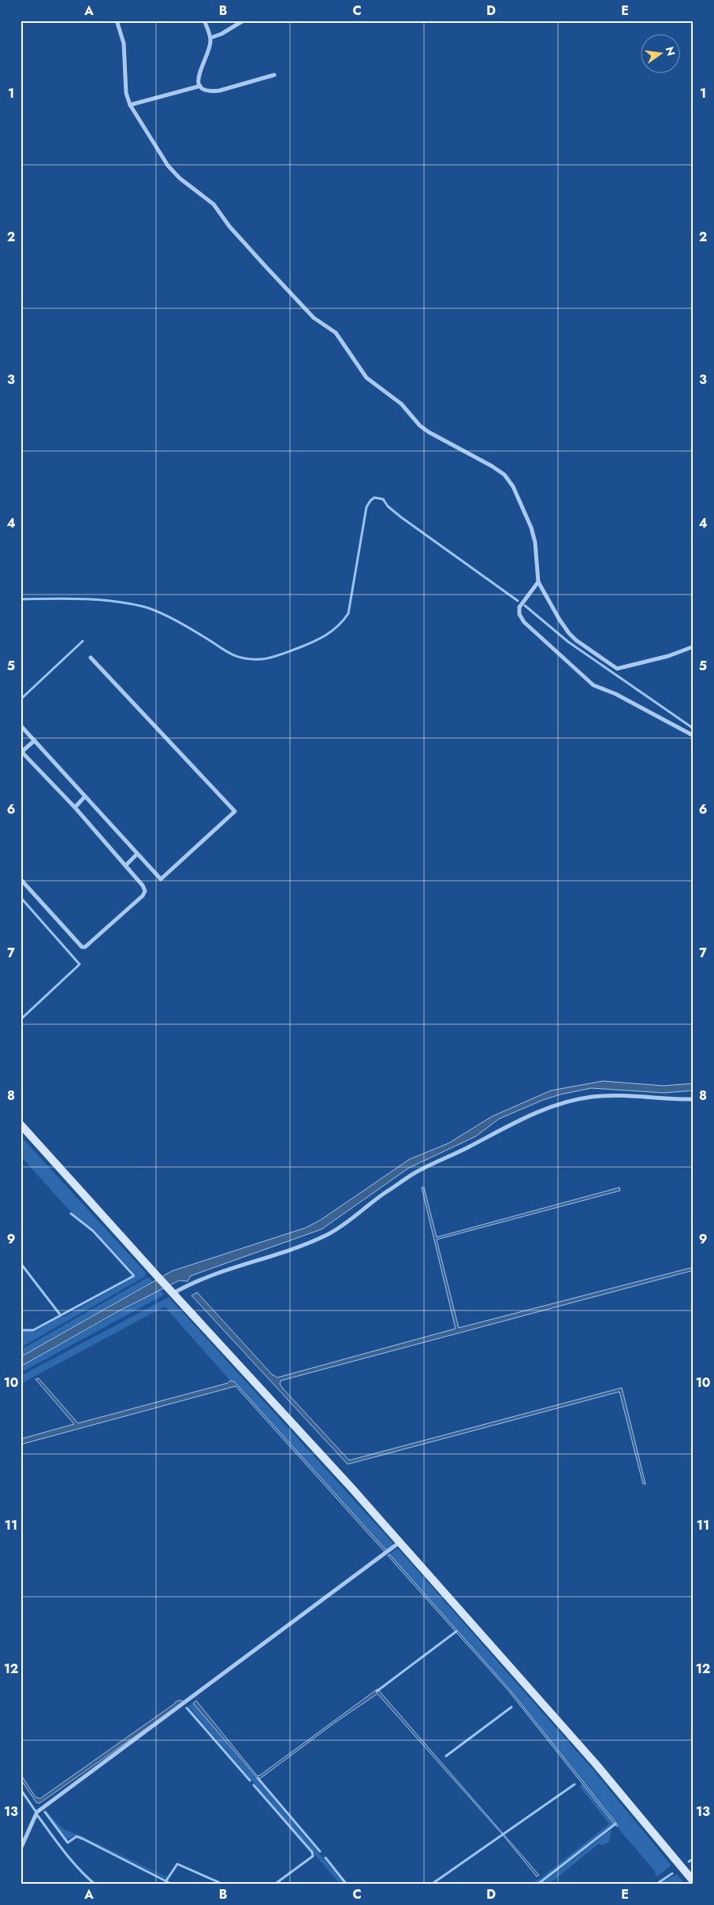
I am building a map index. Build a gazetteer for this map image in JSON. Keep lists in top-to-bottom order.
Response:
{
  "north": "right",
  "grid": {
    "columns": [
      "A",
      "B",
      "C",
      "D",
      "E"
    ],
    "rows": [
      "1",
      "2",
      "3",
      "4",
      "5",
      "6",
      "7",
      "8",
      "9",
      "10",
      "11",
      "12",
      "13"
    ]
  }
}
